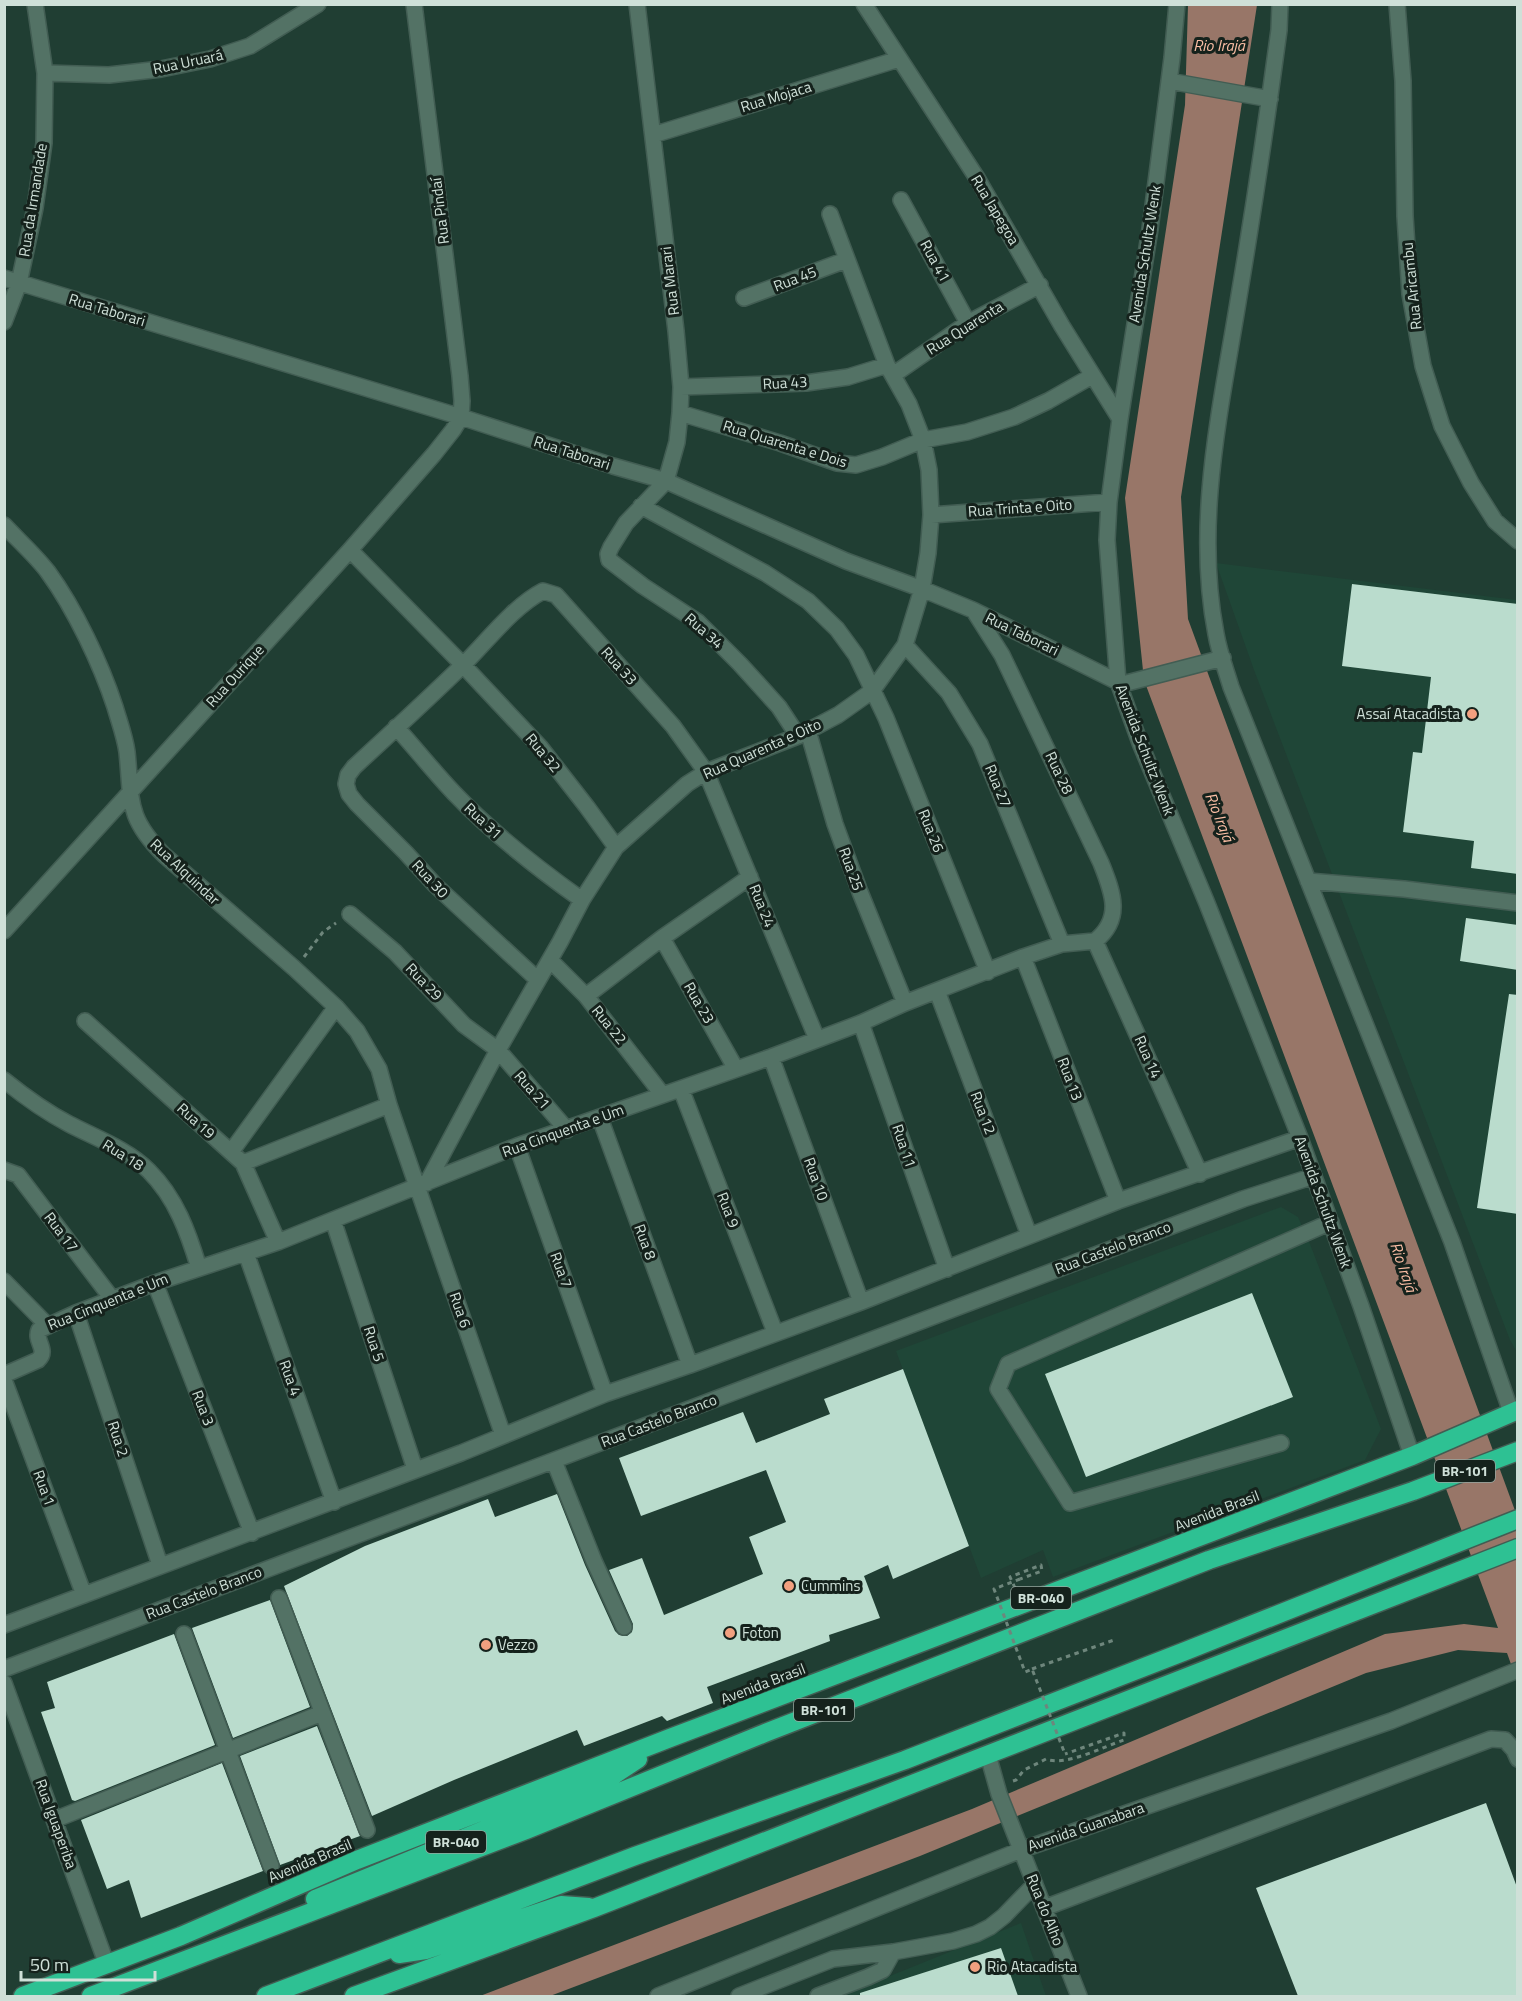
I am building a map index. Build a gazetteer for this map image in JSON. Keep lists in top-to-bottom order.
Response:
{
  "streets": {
    "highway": ["BR-101", "Avenida Brasil", "BR-040"],
    "street": [
      "Rua Uruará",
      "Rua Mojaca",
      "Rua da Irmandade",
      "Rua Japegoa",
      "Rua Pindaí",
      "Avenida Schultz Wenk",
      "Rua 41",
      "Rua 45",
      "Rua Marari",
      "Rua Aricambu",
      "Rua Taborari",
      "Rua Quarenta",
      "Rua 43",
      "Rua Quarenta e Dois",
      "Rua Trinta e Oito",
      "Rua 34",
      "Rua 33",
      "Rua Ourique",
      "Rua Quarenta e Oito",
      "Rua 32",
      "Rua 28",
      "Rua 27",
      "Rua 31",
      "Rua 26",
      "Rua 25",
      "Rua Alquindar",
      "Rua 30",
      "Rua 24",
      "Rua 29",
      "Rua 23",
      "Rua 22",
      "Rua 14",
      "Rua 13",
      "Rua 21",
      "Rua 12",
      "Rua 19",
      "Rua Cinquenta e Um",
      "Rua 11",
      "Rua 18",
      "Rua 10",
      "Rua 9",
      "Rua 17",
      "Rua 8",
      "Rua Castelo Branco",
      "Rua 7",
      "Rua 6",
      "Rua 5",
      "Rua 4",
      "Rua 3",
      "Rua 2",
      "Rua 1",
      "Rua Iguaperiba",
      "Avenida Guanabara",
      "Rua do Alho"
    ]
  },
  "crossings": [
    ["Rua Uruará", "Rua da Irmandade"],
    ["Rua Mojaca", "Rua Japegoa"],
    ["Rua Mojaca", "Rua Marari"],
    ["Rua da Irmandade", "Rua Taborari"],
    ["Rua Japegoa", "Avenida Schultz Wenk"],
    ["Rua Japegoa", "Rua Quarenta"],
    ["Rua Japegoa", "Rua Quarenta e Dois"],
    ["Rua Pindaí", "Rua Taborari"],
    ["Rua Pindaí", "Rua Ourique"],
    ["Avenida Schultz Wenk", "Rua Taborari"],
    ["Avenida Schultz Wenk", "Rua Trinta e Oito"],
    ["Avenida Schultz Wenk", "Rua Castelo Branco"],
    ["Avenida Schultz Wenk", "Avenida Brasil"],
    ["Rua 41", "Rua Quarenta"],
    ["Rua 45", "Rua Quarenta e Oito"],
    ["Rua Marari", "Rua Taborari"],
    ["Rua Marari", "Rua 43"],
    ["Rua Marari", "Rua Quarenta e Dois"],
    ["Rua Marari", "Rua 34"],
    ["Rua Marari", "Rua 26"],
    ["Rua Taborari", "Rua Ourique"],
    ["Rua Taborari", "Rua Quarenta e Oito"],
    ["Rua Taborari", "Rua 28"],
    ["Rua Quarenta", "Rua 43"],
    ["Rua Quarenta", "Rua Quarenta e Oito"],
    ["Rua 43", "Rua Quarenta e Oito"],
    ["Rua Quarenta e Dois", "Rua Quarenta e Oito"],
    ["Rua Trinta e Oito", "Rua Quarenta e Oito"],
    ["Rua 34", "Rua Quarenta e Oito"],
    ["Rua 34", "Rua 25"],
    ["Rua 33", "Rua Quarenta e Oito"],
    ["Rua 33", "Rua 32"],
    ["Rua 33", "Rua 24"],
    ["Rua Ourique", "Rua 32"],
    ["Rua Ourique", "Rua Alquindar"],
    ["Rua Quarenta e Oito", "Rua 32"],
    ["Rua Quarenta e Oito", "Rua 27"],
    ["Rua Quarenta e Oito", "Rua 31"],
    ["Rua Quarenta e Oito", "Rua 26"],
    ["Rua Quarenta e Oito", "Rua 25"],
    ["Rua Quarenta e Oito", "Rua Alquindar"],
    ["Rua Quarenta e Oito", "Rua 30"],
    ["Rua Quarenta e Oito", "Rua 24"],
    ["Rua Quarenta e Oito", "Rua 29"],
    ["Rua Quarenta e Oito", "Rua 22"],
    ["Rua Quarenta e Oito", "Rua 21"],
    ["Rua Quarenta e Oito", "Rua Cinquenta e Um"],
    ["Rua Quarenta e Oito", "Rua 6"],
    ["Rua 28", "Rua 14"],
    ["Rua 28", "Rua Cinquenta e Um"],
    ["Rua 27", "Rua Cinquenta e Um"],
    ["Rua 31", "Rua 30"],
    ["Rua 26", "Rua Cinquenta e Um"],
    ["Rua 25", "Rua Cinquenta e Um"],
    ["Rua Alquindar", "Rua Cinquenta e Um"],
    ["Rua Alquindar", "Rua 6"],
    ["Rua 24", "Rua Cinquenta e Um"],
    ["Rua 29", "Rua 21"],
    ["Rua 23", "Rua Cinquenta e Um"],
    ["Rua 22", "Rua Cinquenta e Um"],
    ["Rua 14", "Rua Cinquenta e Um"],
    ["Rua 13", "Rua Cinquenta e Um"],
    ["Rua 21", "Rua Cinquenta e Um"],
    ["Rua 12", "Rua Cinquenta e Um"],
    ["Rua 19", "Rua Cinquenta e Um"],
    ["Rua Cinquenta e Um", "Rua 11"],
    ["Rua Cinquenta e Um", "Rua 18"],
    ["Rua Cinquenta e Um", "Rua 10"],
    ["Rua Cinquenta e Um", "Rua 9"],
    ["Rua Cinquenta e Um", "Rua 17"],
    ["Rua Cinquenta e Um", "Rua 8"],
    ["Rua Cinquenta e Um", "Rua 7"],
    ["Rua Cinquenta e Um", "Rua 6"],
    ["Rua Cinquenta e Um", "Rua 5"],
    ["Rua Cinquenta e Um", "Rua 4"],
    ["Rua Cinquenta e Um", "Rua 3"],
    ["Rua Cinquenta e Um", "Rua 2"],
    ["BR-101", "BR-040"],
    ["Avenida Brasil", "BR-040"],
    ["Avenida Brasil", "Rua Iguaperiba"],
    ["Avenida Guanabara", "Rua do Alho"]
  ],
  "water": ["Rio Irajá"],
  "places": [
    "Assaí Atacadista",
    "Cummins",
    "Foton",
    "Vezzo",
    "Rio Atacadista"
  ],
  "scale_bar": "50 m"
}
